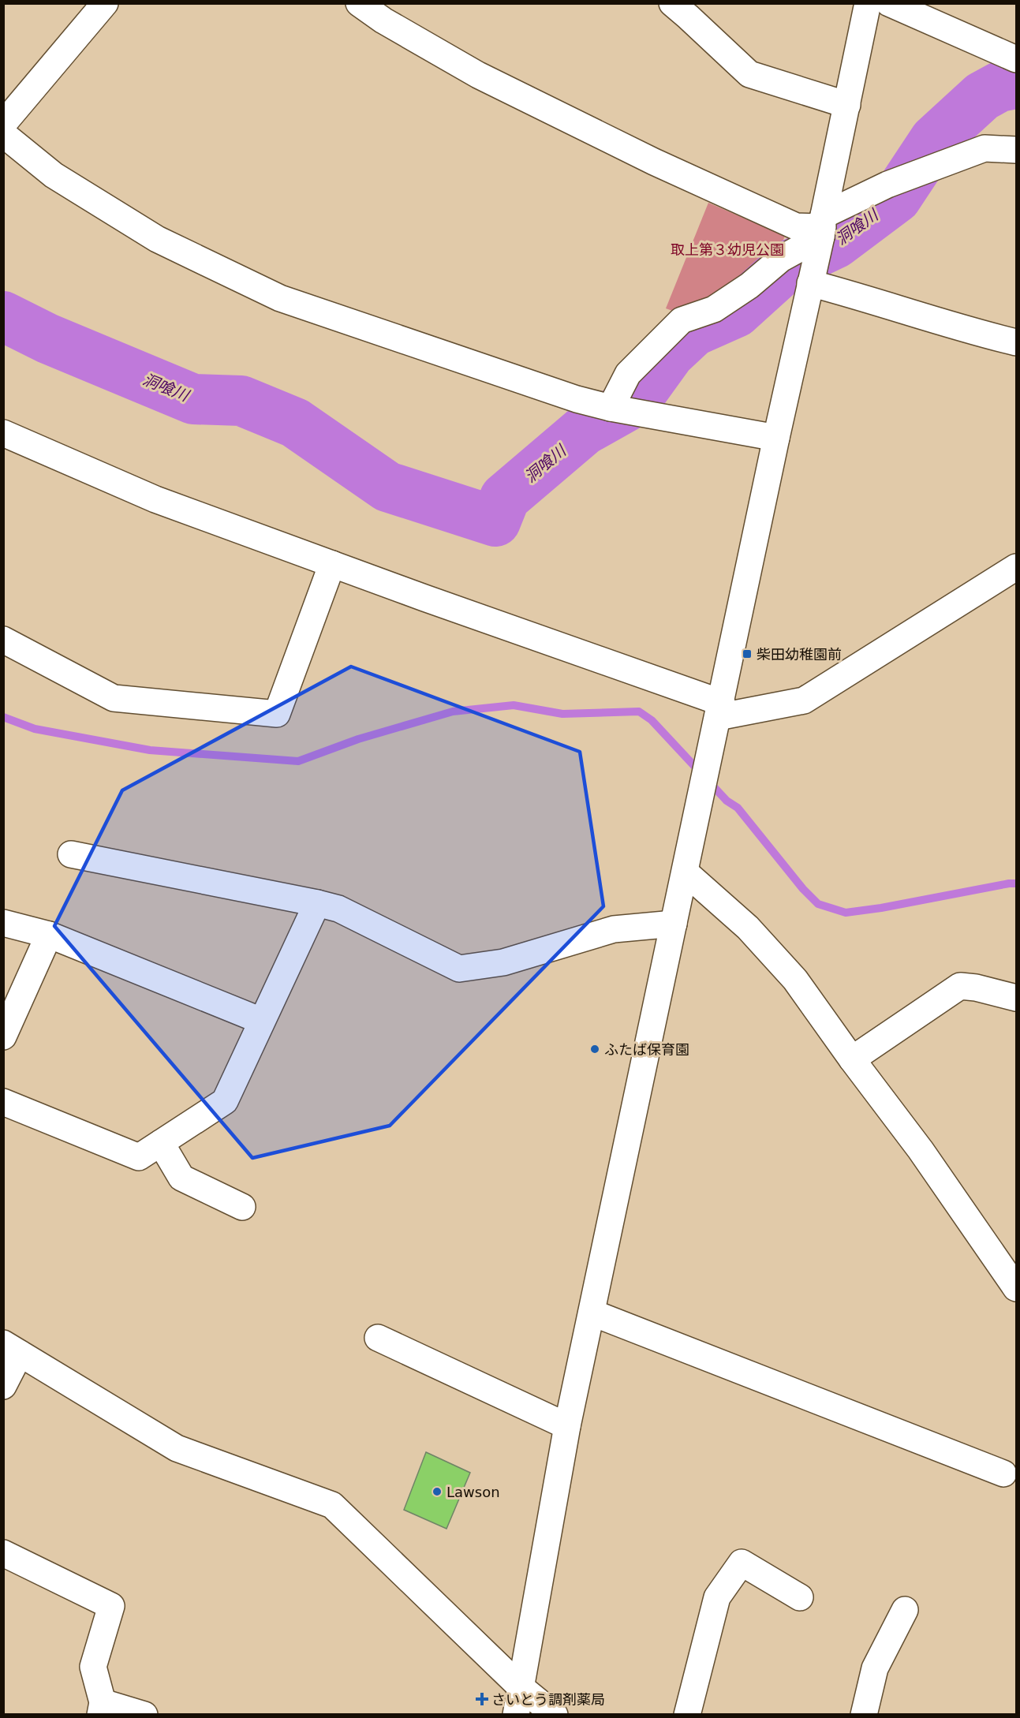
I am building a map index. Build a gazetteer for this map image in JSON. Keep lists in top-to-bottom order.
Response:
{
  "water": ["洞喰川"],
  "parks": ["取上第３幼児公園"],
  "places": {
    "transit": ["柴田幼稚園前"],
    "other": ["ふたば保育園", "Lawson"],
    "health": ["さいとう調剤薬局"]
  }
}
